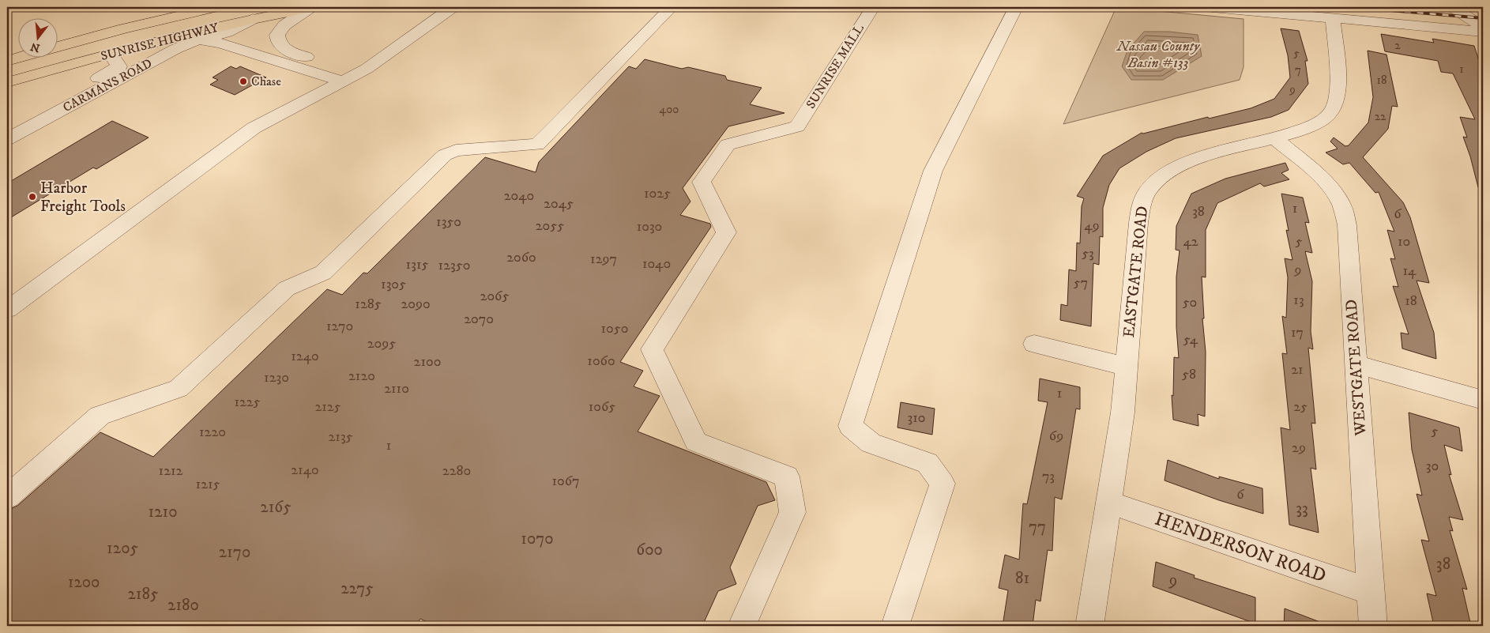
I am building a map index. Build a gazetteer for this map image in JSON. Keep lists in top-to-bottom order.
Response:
{
  "streets": {
    "highway": ["SUNRISE HIGHWAY"],
    "street": [
      "SUNRISE MALL",
      "CARMANS ROAD",
      "EASTGATE ROAD",
      "WESTGATE ROAD",
      "HENDERSON ROAD"
    ]
  },
  "crossings": [
    ["SUNRISE HIGHWAY", "CARMANS ROAD"],
    ["EASTGATE ROAD", "WESTGATE ROAD"],
    ["EASTGATE ROAD", "HENDERSON ROAD"],
    ["WESTGATE ROAD", "HENDERSON ROAD"]
  ],
  "water": ["Nassau County Basin #133"],
  "places": ["Chase", "Harbor Freight Tools"],
  "house_numbers": [
    "2",
    "5",
    "1",
    "7",
    "18",
    "9",
    "400",
    "22",
    "1025",
    "2040",
    "2045",
    "1",
    "38",
    "6",
    "1350",
    "2055",
    "49",
    "1030",
    "42",
    "5",
    "10",
    "53",
    "2060",
    "1297",
    "1040",
    "1315",
    "12350",
    "9",
    "14",
    "57",
    "1305",
    "2065",
    "13",
    "18",
    "50",
    "1285",
    "2090",
    "2070",
    "1270",
    "1050",
    "17",
    "54",
    "2095",
    "1240",
    "1060",
    "2100",
    "21",
    "58",
    "2120",
    "1230",
    "2110",
    "1",
    "1225",
    "2125",
    "1065",
    "25",
    "310",
    "5",
    "1220",
    "69",
    "2135",
    "1",
    "29",
    "30",
    "2140",
    "1212",
    "2280",
    "73",
    "1067",
    "1215",
    "6",
    "2165",
    "33",
    "1210",
    "77",
    "1070",
    "1205",
    "600",
    "2170",
    "38",
    "81",
    "9",
    "1200",
    "2275",
    "2185",
    "2180"
  ],
  "north": "bottom"
}
